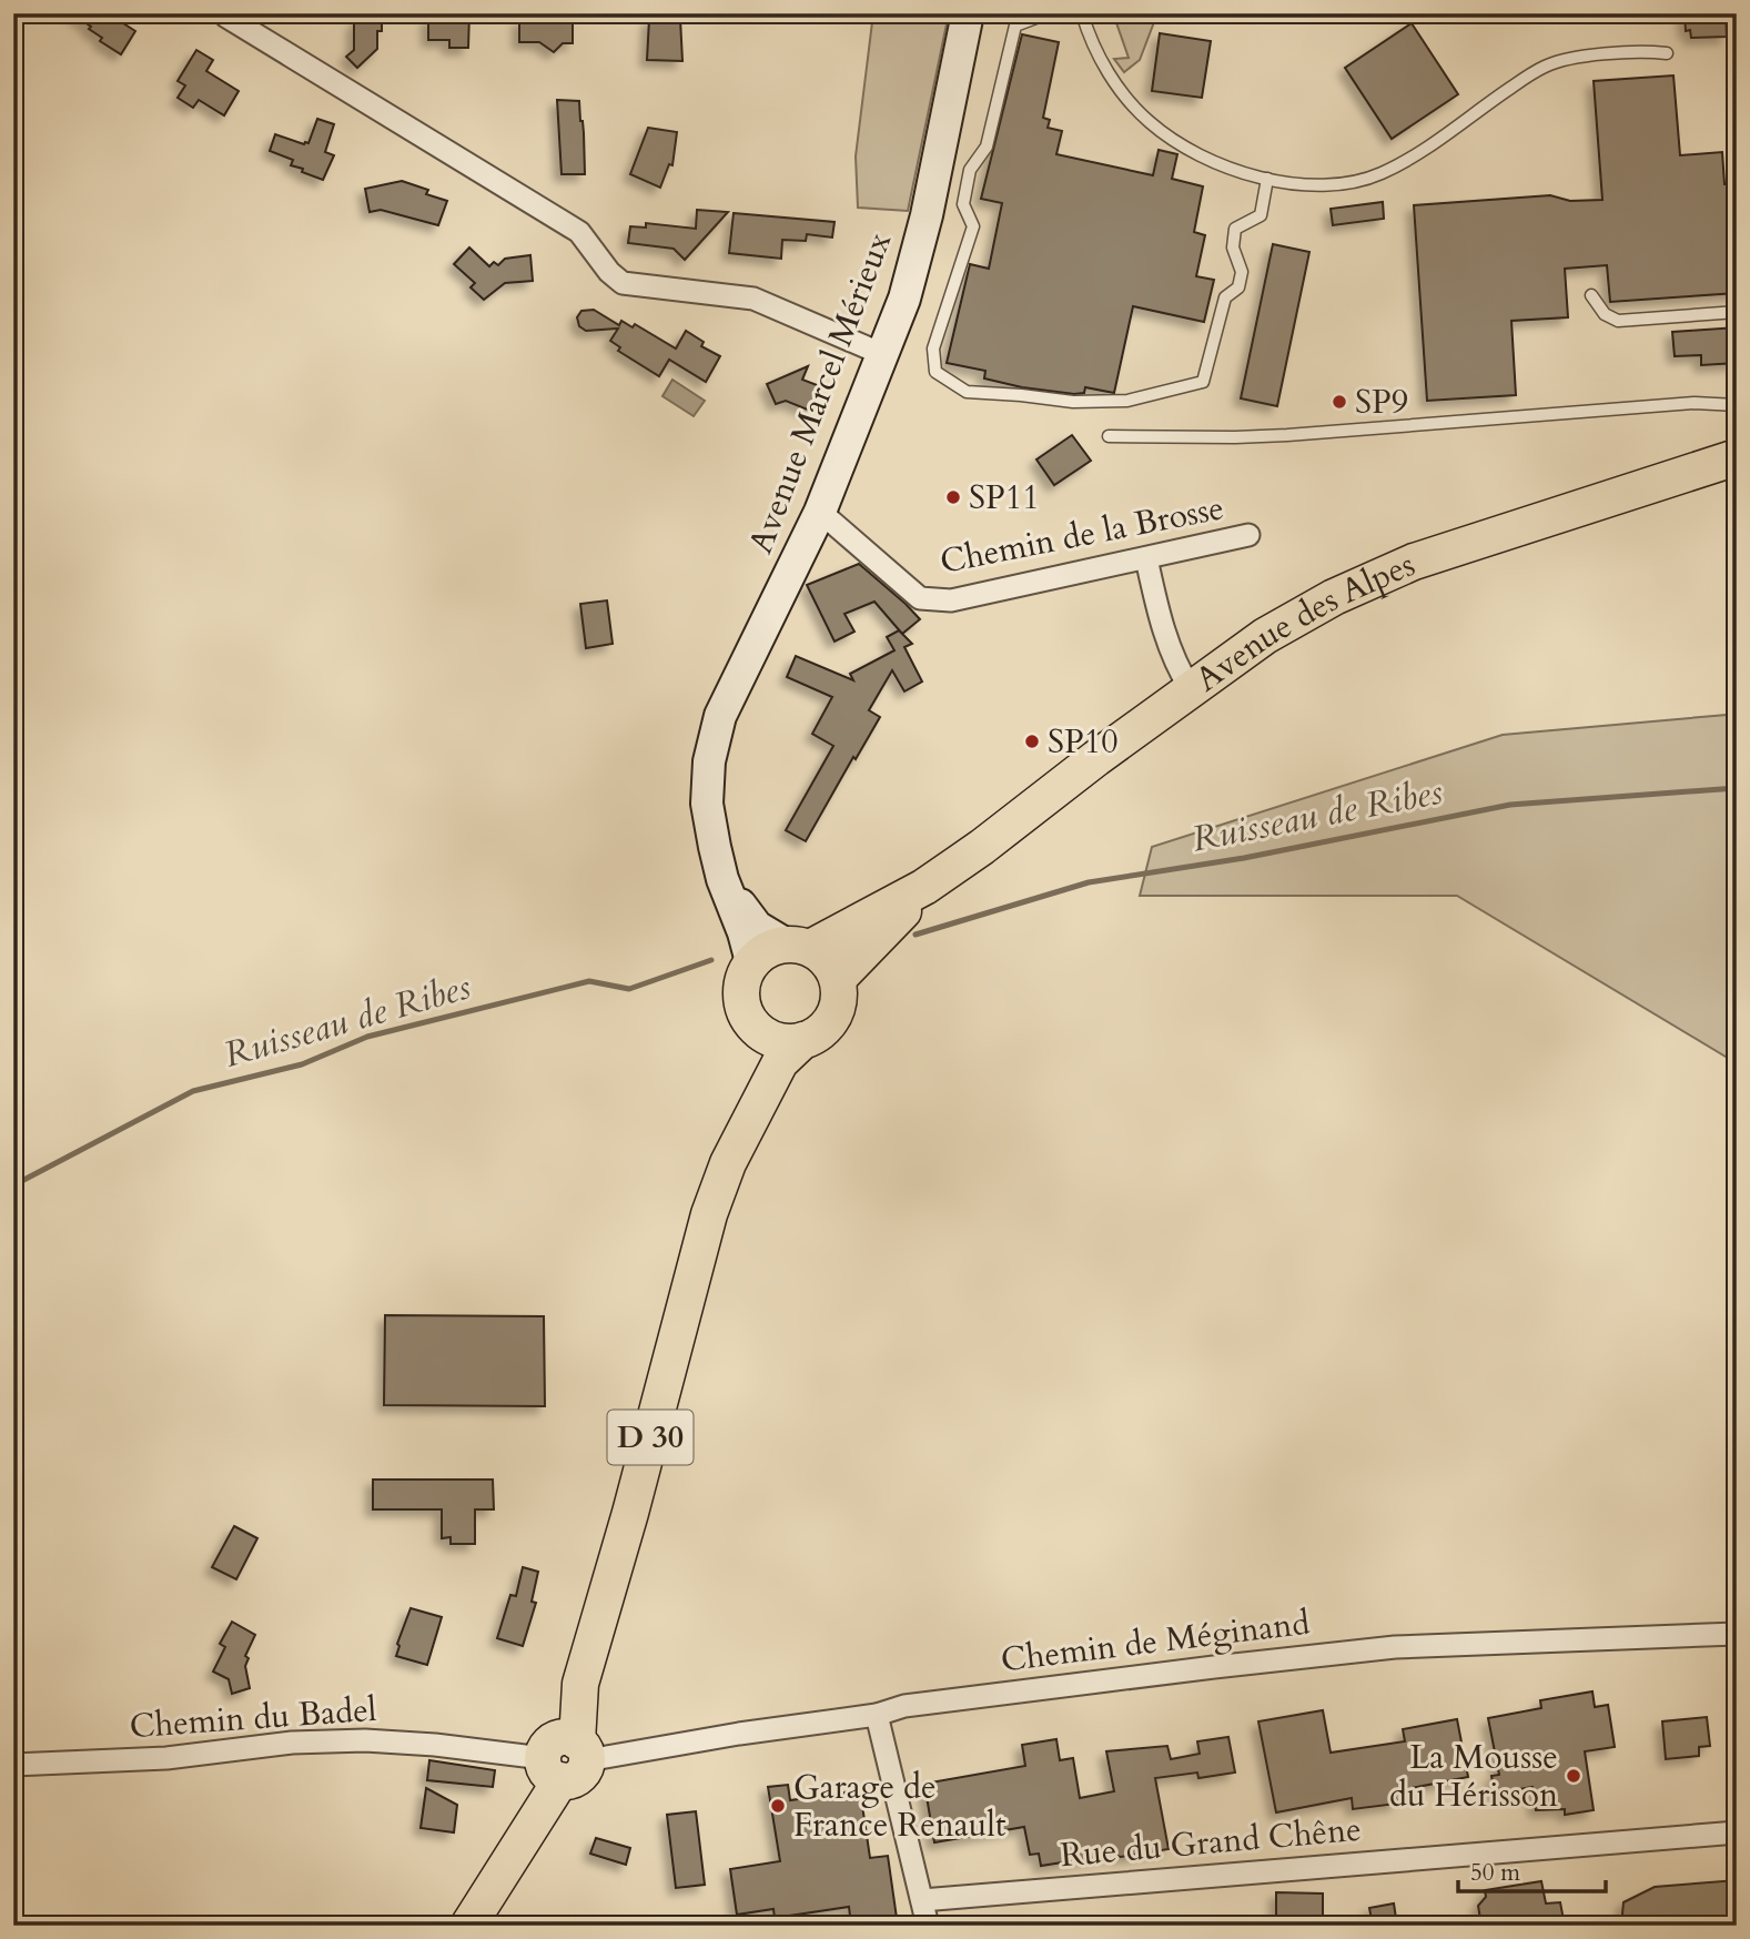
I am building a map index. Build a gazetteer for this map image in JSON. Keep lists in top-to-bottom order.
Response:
{
  "streets": {
    "main road": ["Avenue Marcel Mérieux", "Avenue des Alpes", "D 30"],
    "street": [
      "Chemin de la Brosse",
      "Chemin de Méginand",
      "Chemin du Badel",
      "Rue du Grand Chêne"
    ]
  },
  "crossings": [
    ["Avenue Marcel Mérieux", "Chemin de la Brosse"],
    ["Avenue Marcel Mérieux", "Avenue des Alpes"],
    ["Avenue Marcel Mérieux", "D 30"],
    ["Avenue des Alpes", "D 30"],
    ["D 30", "Chemin de Méginand"],
    ["D 30", "Chemin du Badel"],
    ["Chemin de Méginand", "Chemin du Badel"]
  ],
  "water": ["Ruisseau de Ribes"],
  "places": [
    "SP9",
    "SP11",
    "SP10",
    "La Mousse du Hérisson",
    "Garage de France Renault"
  ],
  "scale_bar": "50 m"
}
